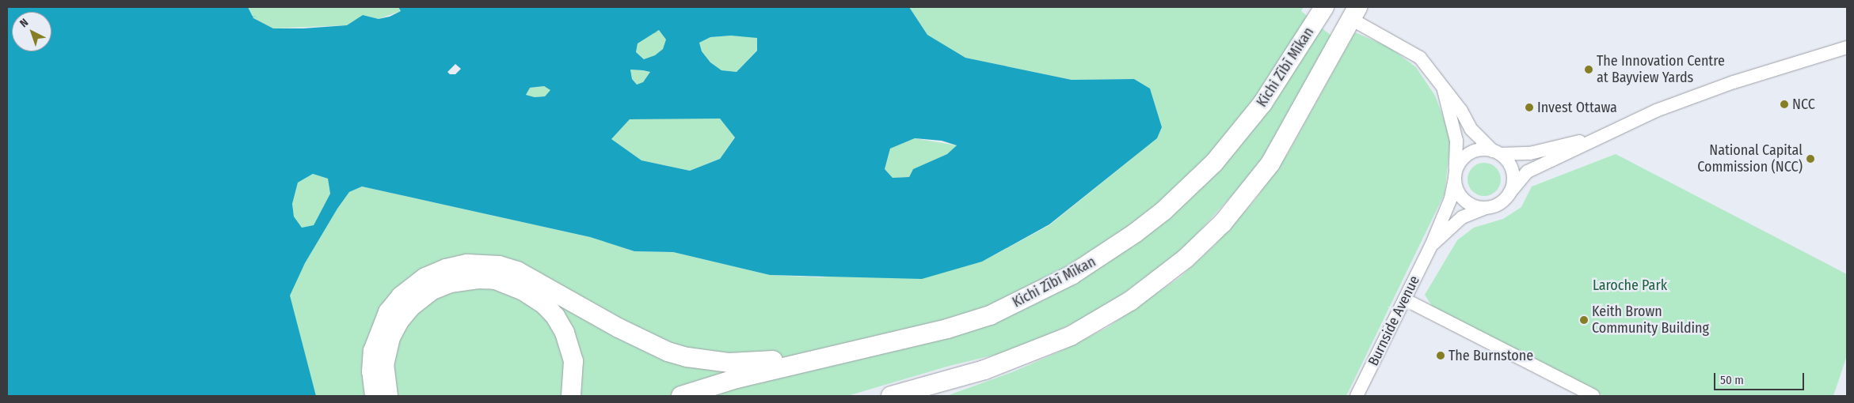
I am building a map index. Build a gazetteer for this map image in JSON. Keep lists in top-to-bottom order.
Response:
{
  "streets": {
    "highway": ["Kichi Zībī Mīkan"],
    "street": ["Burnside Avenue"]
  },
  "parks": ["Laroche Park"],
  "places": [
    "The Innovation Centre at Bayview Yards",
    "NCC",
    "Invest Ottawa",
    "National Capital Commission (NCC)",
    "Keith Brown Community Building",
    "The Burnstone"
  ],
  "scale_bar": "50 m",
  "north": "top left"
}
